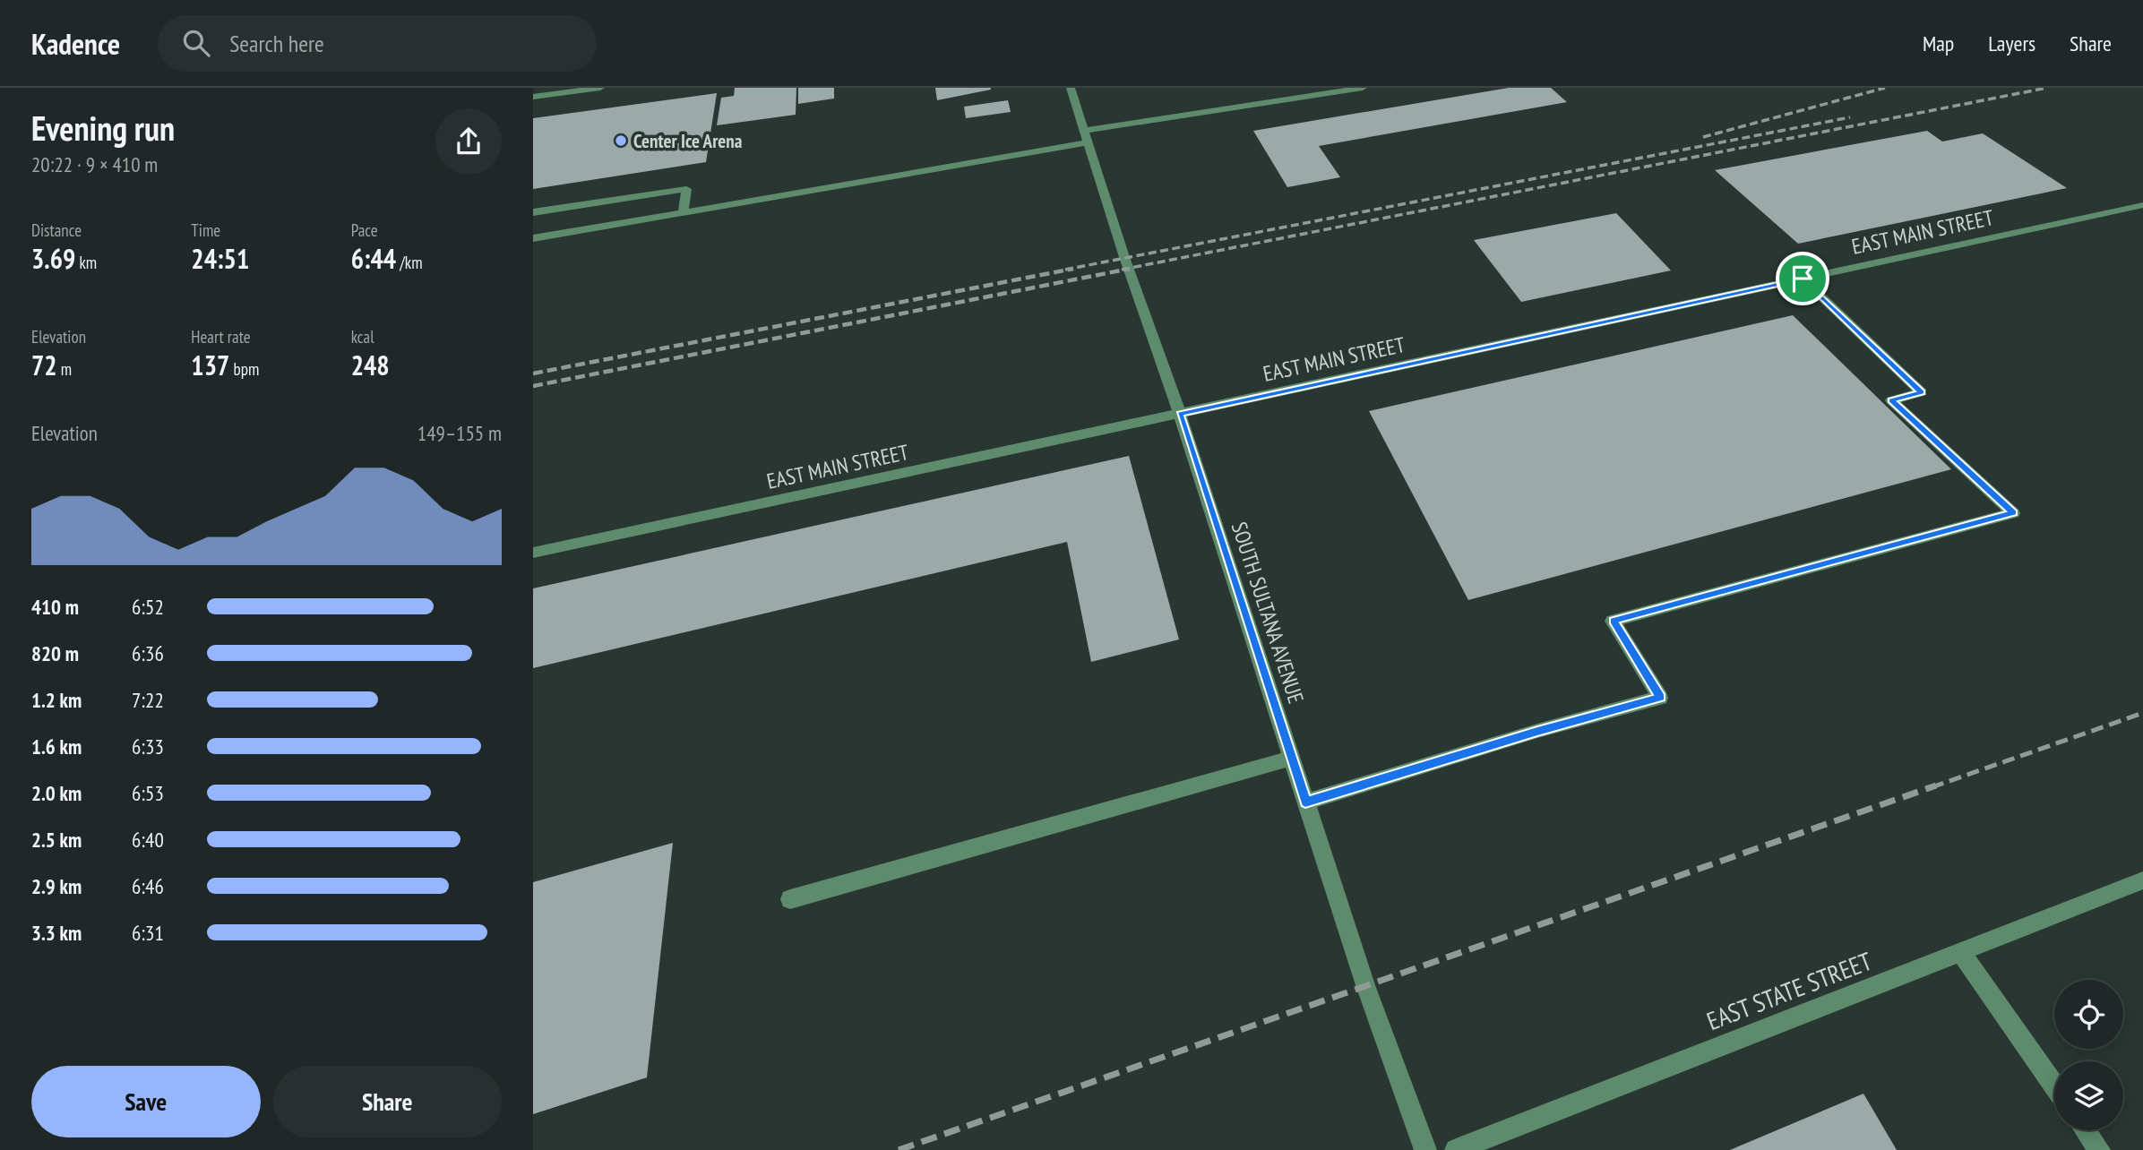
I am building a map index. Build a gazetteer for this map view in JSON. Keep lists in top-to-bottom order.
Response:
{
  "streets": {
    "street": ["EAST MAIN STREET", "SOUTH SULTANA AVENUE", "EAST STATE STREET"]
  },
  "crossings": [
    ["EAST MAIN STREET", "SOUTH SULTANA AVENUE"]
  ],
  "places": ["Center Ice Arena"],
  "page": {
    "header": "Kadence",
    "search": "Search here",
    "nav": ["Map", "Layers", "Share"],
    "heading": ["Evening run", "20:22 · 9 × 410 m"],
    "stats": [
      ["Distance", "3.69 km"],
      ["Time", "24:51"],
      ["Pace", "6:44 /km"],
      ["Elevation", "72 m"],
      ["Heart rate", "137 bpm"],
      ["kcal", "248"]
    ],
    "chart": ["Elevation", "149–155 m"],
    "list": [
      {
        "name": "410 m",
        "note": "6:52"
      },
      {
        "name": "820 m",
        "note": "6:36"
      },
      {
        "name": "1.2 km",
        "note": "7:22"
      },
      {
        "name": "1.6 km",
        "note": "6:33"
      },
      {
        "name": "2.0 km",
        "note": "6:53"
      },
      {
        "name": "2.5 km",
        "note": "6:40"
      },
      {
        "name": "2.9 km",
        "note": "6:46"
      },
      {
        "name": "3.3 km",
        "note": "6:31"
      }
    ],
    "buttons": ["Save", "Share"]
  }
}
